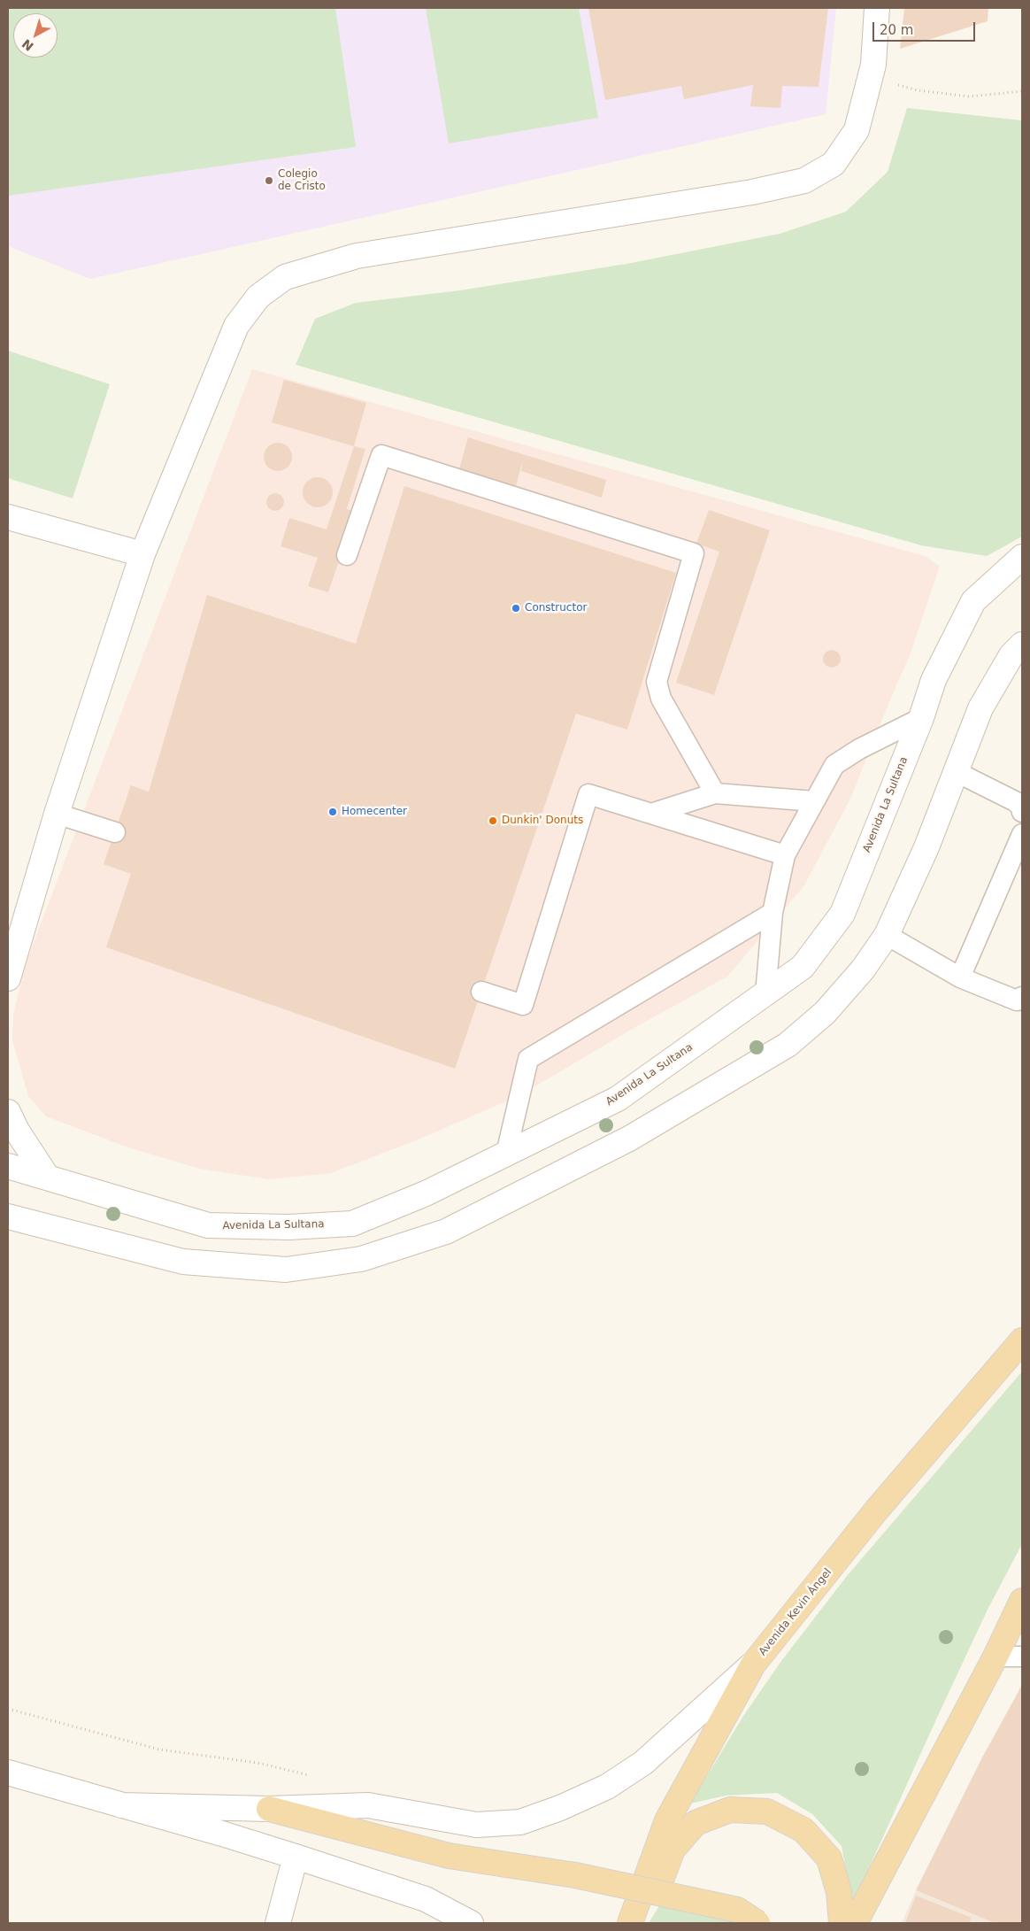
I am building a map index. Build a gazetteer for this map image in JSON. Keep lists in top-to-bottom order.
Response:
{
  "streets": {
    "main road": ["Avenida Kevin Ángel"],
    "street": ["Avenida La Sultana"]
  },
  "places": [
    "Colegio de Cristo",
    "Constructor",
    "Homecenter",
    "Dunkin' Donuts"
  ],
  "scale_bar": "20 m",
  "north": "bottom left"
}
